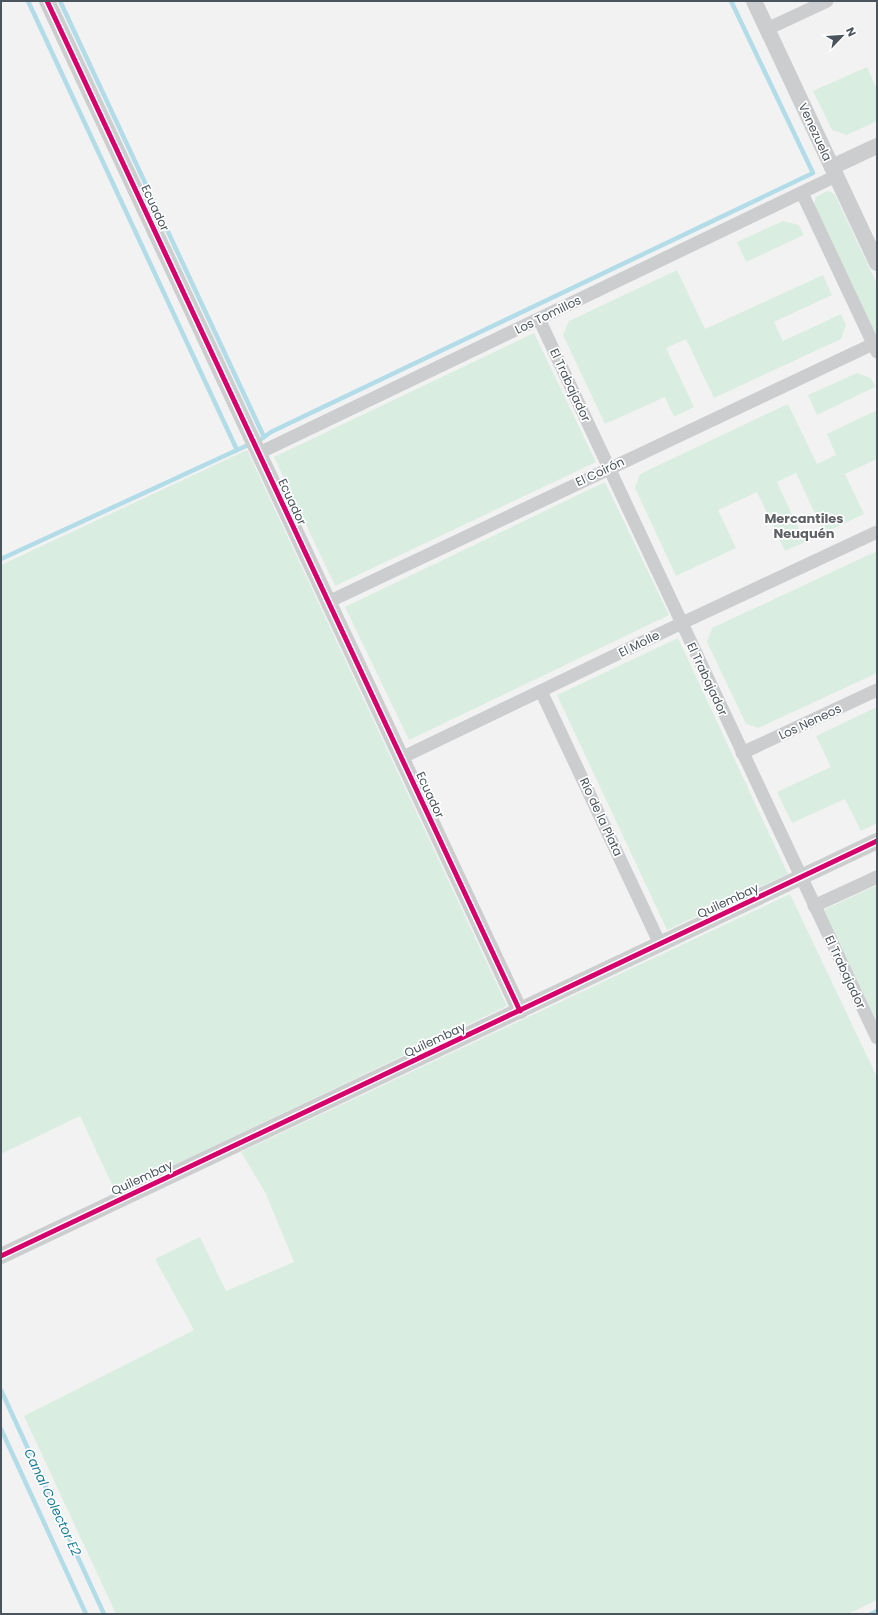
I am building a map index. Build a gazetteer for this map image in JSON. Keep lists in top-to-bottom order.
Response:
{
  "streets": {
    "street": [
      "Venezuela",
      "Ecuador",
      "Los Tomillos",
      "El Trabajador",
      "El Coirón",
      "El Molle",
      "Los Neneos",
      "Río de la Plata",
      "Quilembay"
    ]
  },
  "crossings": [
    ["Venezuela", "Los Tomillos"],
    ["Ecuador", "Los Tomillos"],
    ["Ecuador", "El Coirón"],
    ["Ecuador", "El Molle"],
    ["Ecuador", "Quilembay"],
    ["Los Tomillos", "El Trabajador"],
    ["El Trabajador", "El Coirón"],
    ["El Trabajador", "El Molle"],
    ["El Trabajador", "Los Neneos"],
    ["El Trabajador", "Quilembay"],
    ["El Molle", "Río de la Plata"],
    ["Río de la Plata", "Quilembay"]
  ],
  "districts": ["Mercantiles Neuquén"],
  "water": ["Canal Colector E2"],
  "north": "top right"
}
